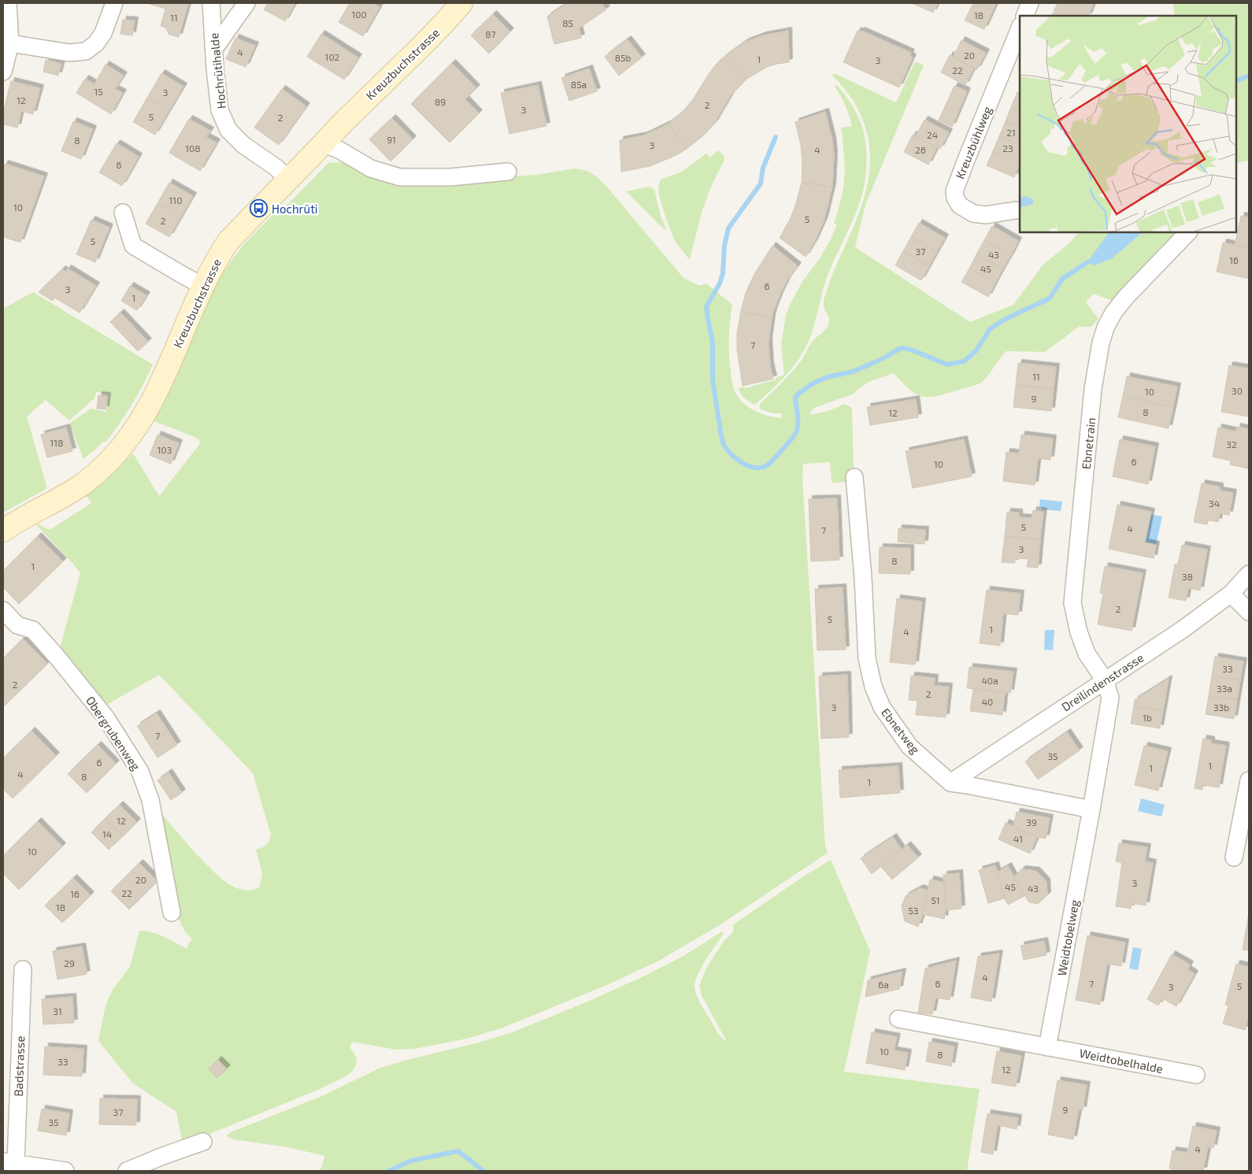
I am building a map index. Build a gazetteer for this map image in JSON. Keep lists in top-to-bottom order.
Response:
{
  "streets": {
    "street": [
      "Kreuzbuchstrasse",
      "Hochrütihalde",
      "Kreuzbühlweg",
      "Ebnetrain",
      "Dreilindenstrasse",
      "Ebnetweg",
      "Obergrubenweg",
      "Weidtobelweg",
      "Weidtobelhalde",
      "Badstrasse"
    ]
  },
  "crossings": [
    ["Kreuzbuchstrasse", "Hochrütihalde"],
    ["Ebnetrain", "Dreilindenstrasse"],
    ["Ebnetrain", "Weidtobelweg"],
    ["Dreilindenstrasse", "Ebnetweg"],
    ["Dreilindenstrasse", "Weidtobelweg"],
    ["Weidtobelweg", "Weidtobelhalde"]
  ],
  "places": {
    "bus stop": ["Hochrüti"]
  },
  "house_numbers": [
    "100",
    "18",
    "11",
    "85",
    "87",
    "4",
    "20",
    "102",
    "85b",
    "1",
    "3",
    "22",
    "85a",
    "15",
    "3",
    "12",
    "89",
    "2",
    "3",
    "5",
    "2",
    "21",
    "24",
    "91",
    "8",
    "3",
    "108",
    "23",
    "4",
    "26",
    "6",
    "110",
    "10",
    "5",
    "2",
    "5",
    "37",
    "43",
    "16",
    "45",
    "6",
    "3",
    "1",
    "7",
    "11",
    "30",
    "10",
    "9",
    "8",
    "12",
    "118",
    "32",
    "103",
    "6",
    "10",
    "34",
    "5",
    "4",
    "7",
    "3",
    "8",
    "1",
    "38",
    "2",
    "5",
    "1",
    "4",
    "33",
    "40a",
    "2",
    "33a",
    "2",
    "40",
    "3",
    "33b",
    "1b",
    "7",
    "35",
    "6",
    "1",
    "1",
    "4",
    "8",
    "1",
    "12",
    "39",
    "14",
    "41",
    "10",
    "20",
    "3",
    "45",
    "43",
    "22",
    "16",
    "51",
    "18",
    "53",
    "29",
    "4",
    "6",
    "7",
    "6a",
    "5",
    "3",
    "31",
    "10",
    "8",
    "33",
    "12",
    "9",
    "37",
    "35",
    "4"
  ]
}
